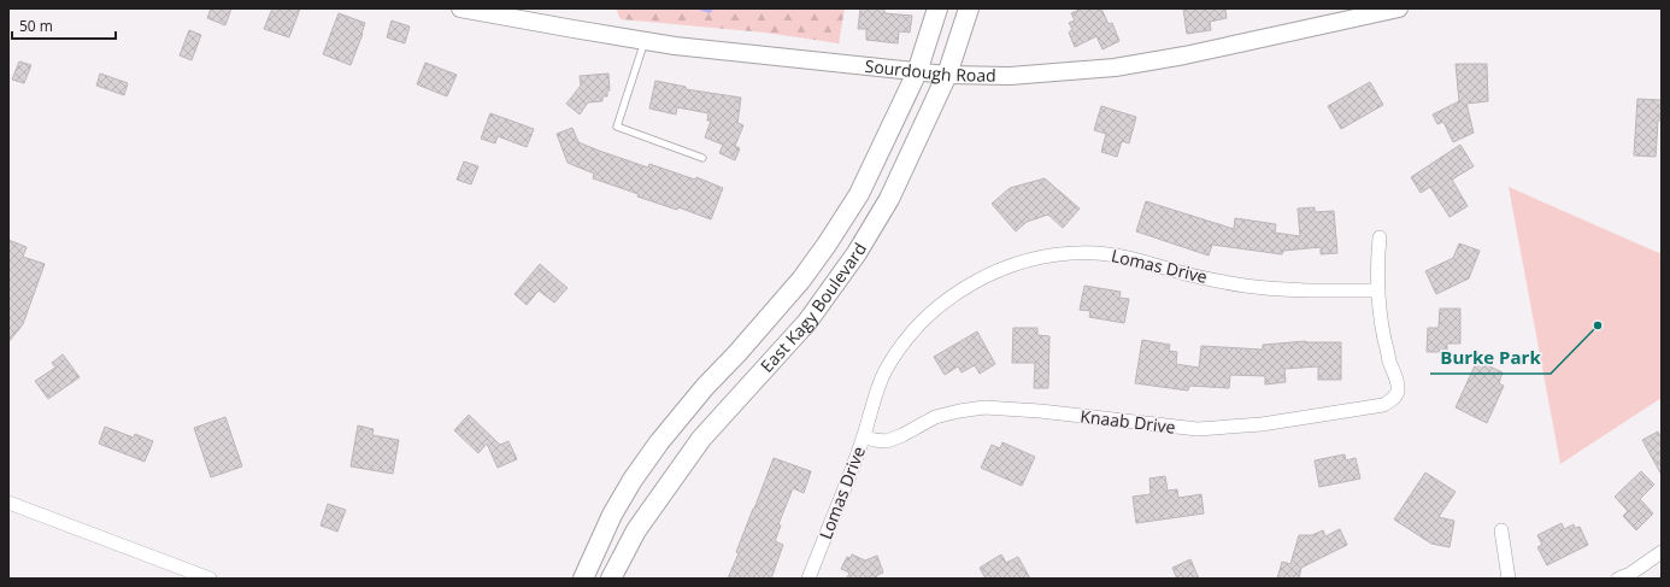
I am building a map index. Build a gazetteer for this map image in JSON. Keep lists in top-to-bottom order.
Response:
{
  "streets": {
    "main road": ["East Kagy Boulevard"],
    "street": ["Sourdough Road", "Lomas Drive", "Knaab Drive"]
  },
  "crossings": [
    ["Sourdough Road", "East Kagy Boulevard"],
    ["Lomas Drive", "Knaab Drive"]
  ],
  "places": ["Burke Park"],
  "scale_bar": "50 m"
}
